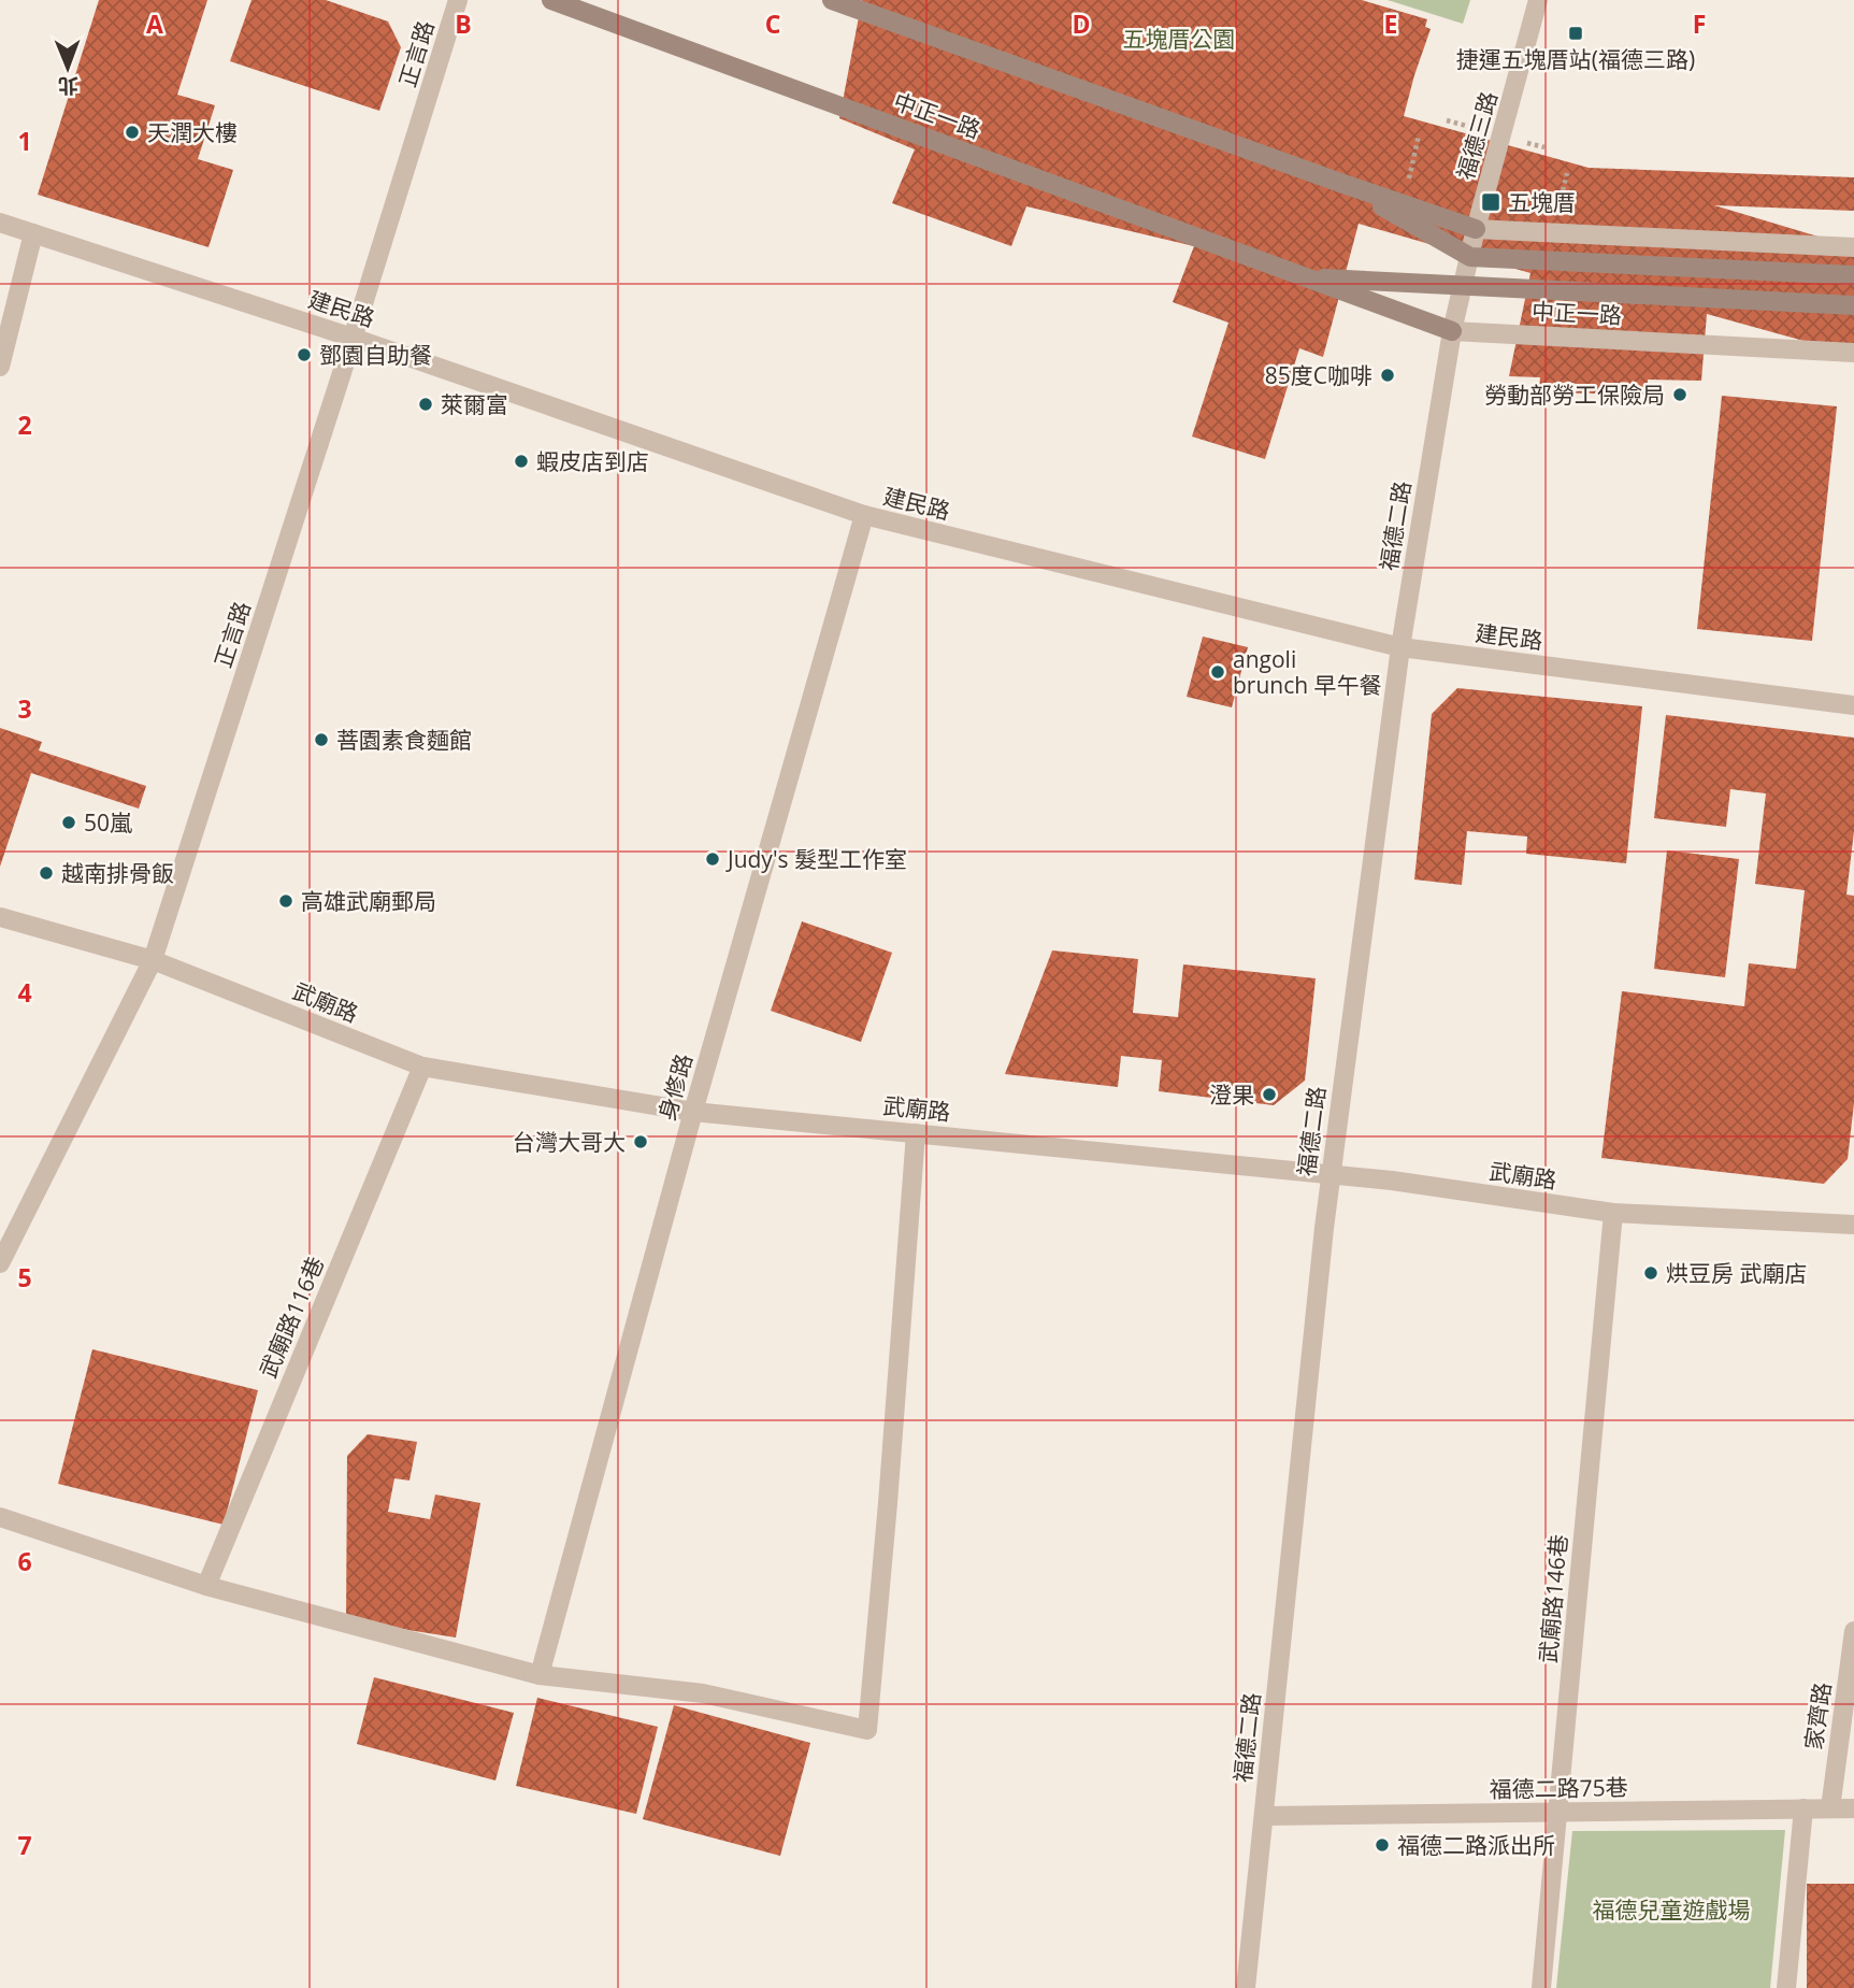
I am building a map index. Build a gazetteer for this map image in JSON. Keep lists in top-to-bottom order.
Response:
{
  "streets": {
    "street": [
      "正言路",
      "中正一路",
      "福德三路",
      "建民路",
      "福德二路",
      "武廟路",
      "身修路",
      "武廟路116巷",
      "武廟路146巷",
      "家齊路",
      "福德二路75巷"
    ]
  },
  "crossings": [
    ["正言路", "建民路"],
    ["正言路", "武廟路"],
    ["中正一路", "福德三路"],
    ["中正一路", "福德二路"],
    ["福德三路", "福德二路"],
    ["建民路", "福德二路"],
    ["建民路", "身修路"],
    ["福德二路", "武廟路"],
    ["福德二路", "福德二路75巷"],
    ["武廟路", "身修路"],
    ["武廟路", "武廟路116巷"],
    ["武廟路", "武廟路146巷"],
    ["武廟路146巷", "福德二路75巷"],
    ["家齊路", "福德二路75巷"]
  ],
  "parks": ["五塊厝公園", "福德兒童遊戲場"],
  "places": {
    "transit": ["捷運五塊厝站(福德三路)", "五塊厝"],
    "other": [
      "天潤大樓",
      "鄧園自助餐",
      "85度C咖啡",
      "勞動部勞工保險局",
      "萊爾富",
      "蝦皮店到店",
      "angoli brunch 早午餐",
      "菩園素食麵館",
      "50嵐",
      "Judy's 髮型工作室",
      "越南排骨飯",
      "高雄武廟郵局",
      "澄果",
      "台灣大哥大",
      "烘豆房 武廟店",
      "福德二路派出所"
    ]
  },
  "north": "bottom",
  "grid": {
    "columns": [
      "A",
      "B",
      "C",
      "D",
      "E",
      "F"
    ],
    "rows": [
      "1",
      "2",
      "3",
      "4",
      "5",
      "6",
      "7"
    ]
  }
}
